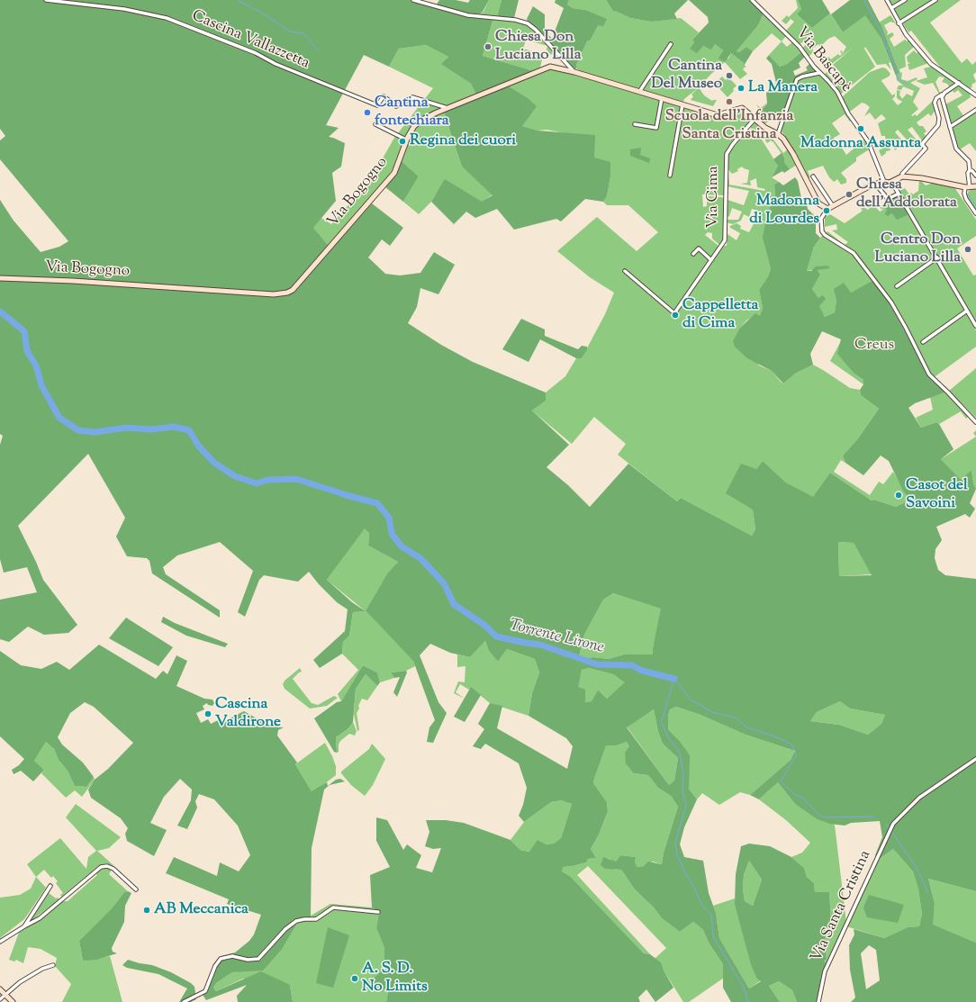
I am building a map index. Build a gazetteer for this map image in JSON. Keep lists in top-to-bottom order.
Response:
{
  "streets": {
    "main road": ["Via Bogogno"],
    "street": [
      "Cascina Vallazzetta",
      "Via Bascapè",
      "Via Cima",
      "Via Santa Cristina"
    ]
  },
  "crossings": [
    ["Cascina Vallazzetta", "Via Bogogno"],
    ["Via Bogogno", "Via Cima"]
  ],
  "water": ["Torrente Lirone"],
  "parks": ["Creus"],
  "places": [
    "Chiesa Don Luciano Lilla",
    "Cantina Del Museo",
    "La Manera",
    "Scuola dell'Infanzia Santa Cristina",
    "Cantina fontechiara",
    "Madonna Assunta",
    "Regina dei cuori",
    "Chiesa dell'Addolorata",
    "Madonna di Lourdes",
    "Centro Don Luciano Lilla",
    "Cappelletta di Cima",
    "Casot del Savoini",
    "Cascina Valdirone",
    "AB Meccanica",
    "A. S. D. No Limits"
  ]
}
